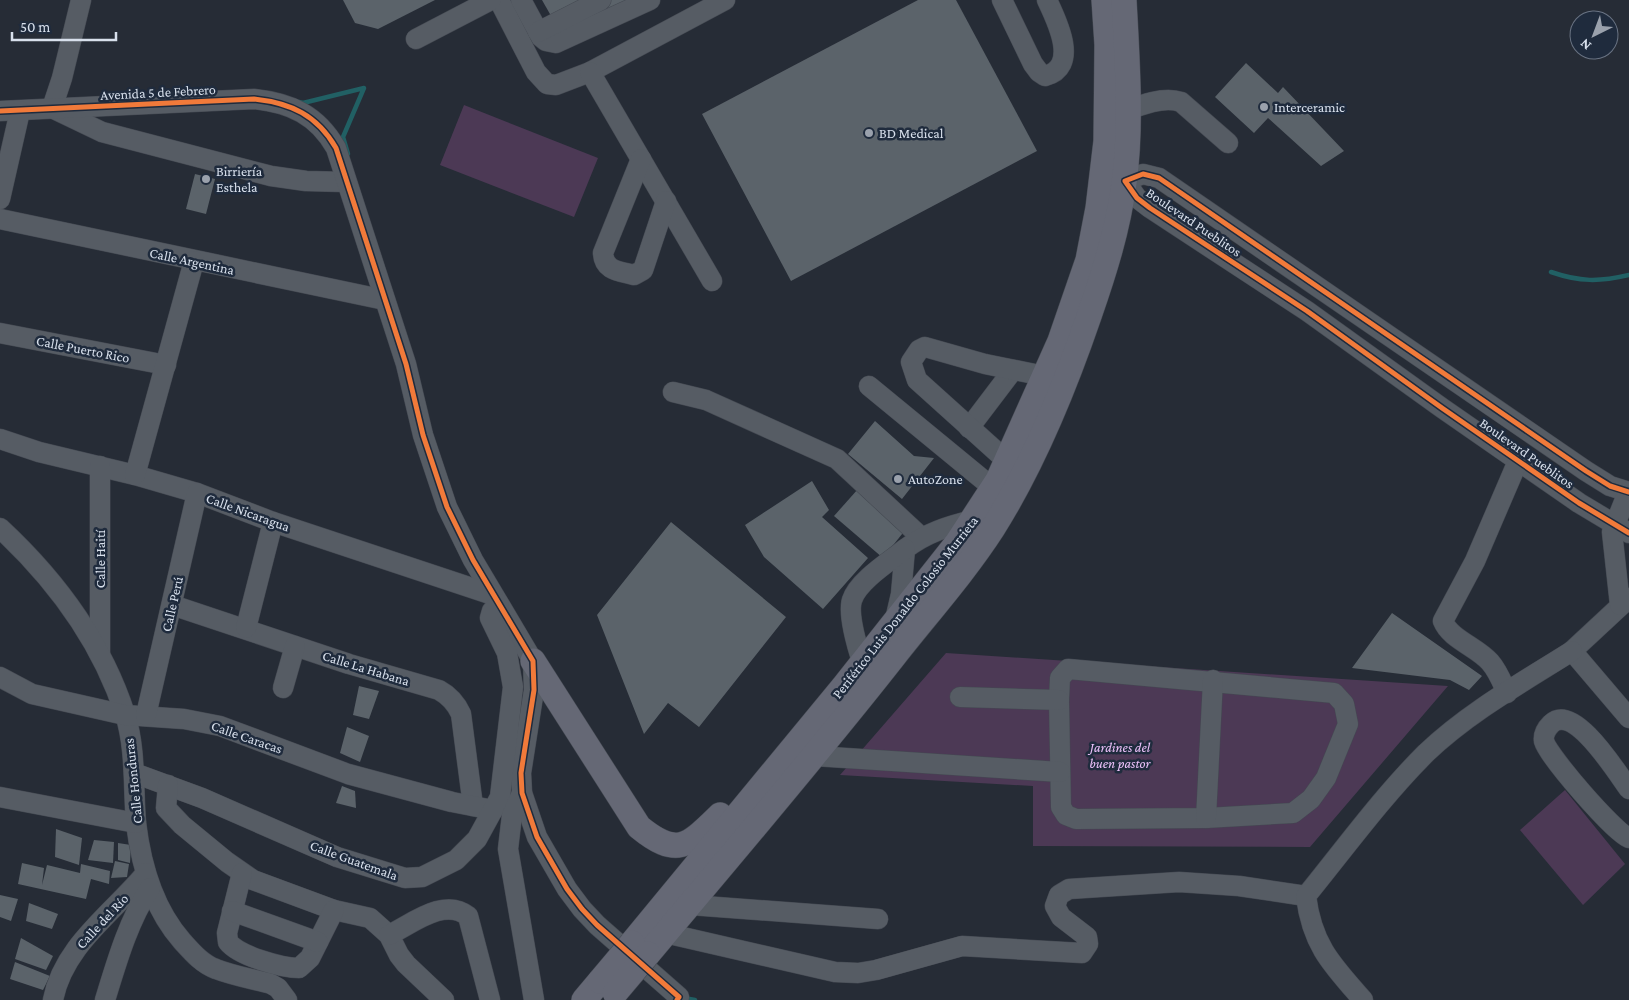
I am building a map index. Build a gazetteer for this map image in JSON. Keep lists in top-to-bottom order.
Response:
{
  "streets": {
    "main road": ["Periférico Luis Donaldo Colosio Murrieta"],
    "street": [
      "Avenida 5 de Febrero",
      "Boulevard Pueblitos",
      "Calle Argentina",
      "Calle Puerto Rico",
      "Calle Nicaragua",
      "Calle Haití",
      "Calle Perú",
      "Calle La Habana",
      "Calle Caracas",
      "Calle Honduras",
      "Calle Guatemala",
      "Calle del Río"
    ]
  },
  "crossings": [
    ["Boulevard Pueblitos", "Periférico Luis Donaldo Colosio Murrieta"],
    ["Calle Nicaragua", "Calle Haití"],
    ["Calle Nicaragua", "Calle Perú"],
    ["Calle Nicaragua", "Calle Guatemala"],
    ["Calle Haití", "Calle Honduras"],
    ["Calle Perú", "Calle La Habana"],
    ["Calle Perú", "Calle Caracas"],
    ["Calle La Habana", "Calle Caracas"],
    ["Calle La Habana", "Calle Guatemala"],
    ["Calle Caracas", "Calle Honduras"],
    ["Calle Caracas", "Calle Guatemala"],
    ["Calle Honduras", "Calle Guatemala"],
    ["Calle Honduras", "Calle del Río"]
  ],
  "parks": ["Jardines del buen pastor"],
  "places": [
    "Interceramic",
    "BD Medical",
    "Birriería Esthela",
    "AutoZone"
  ],
  "scale_bar": "50 m",
  "north": "bottom left"
}
